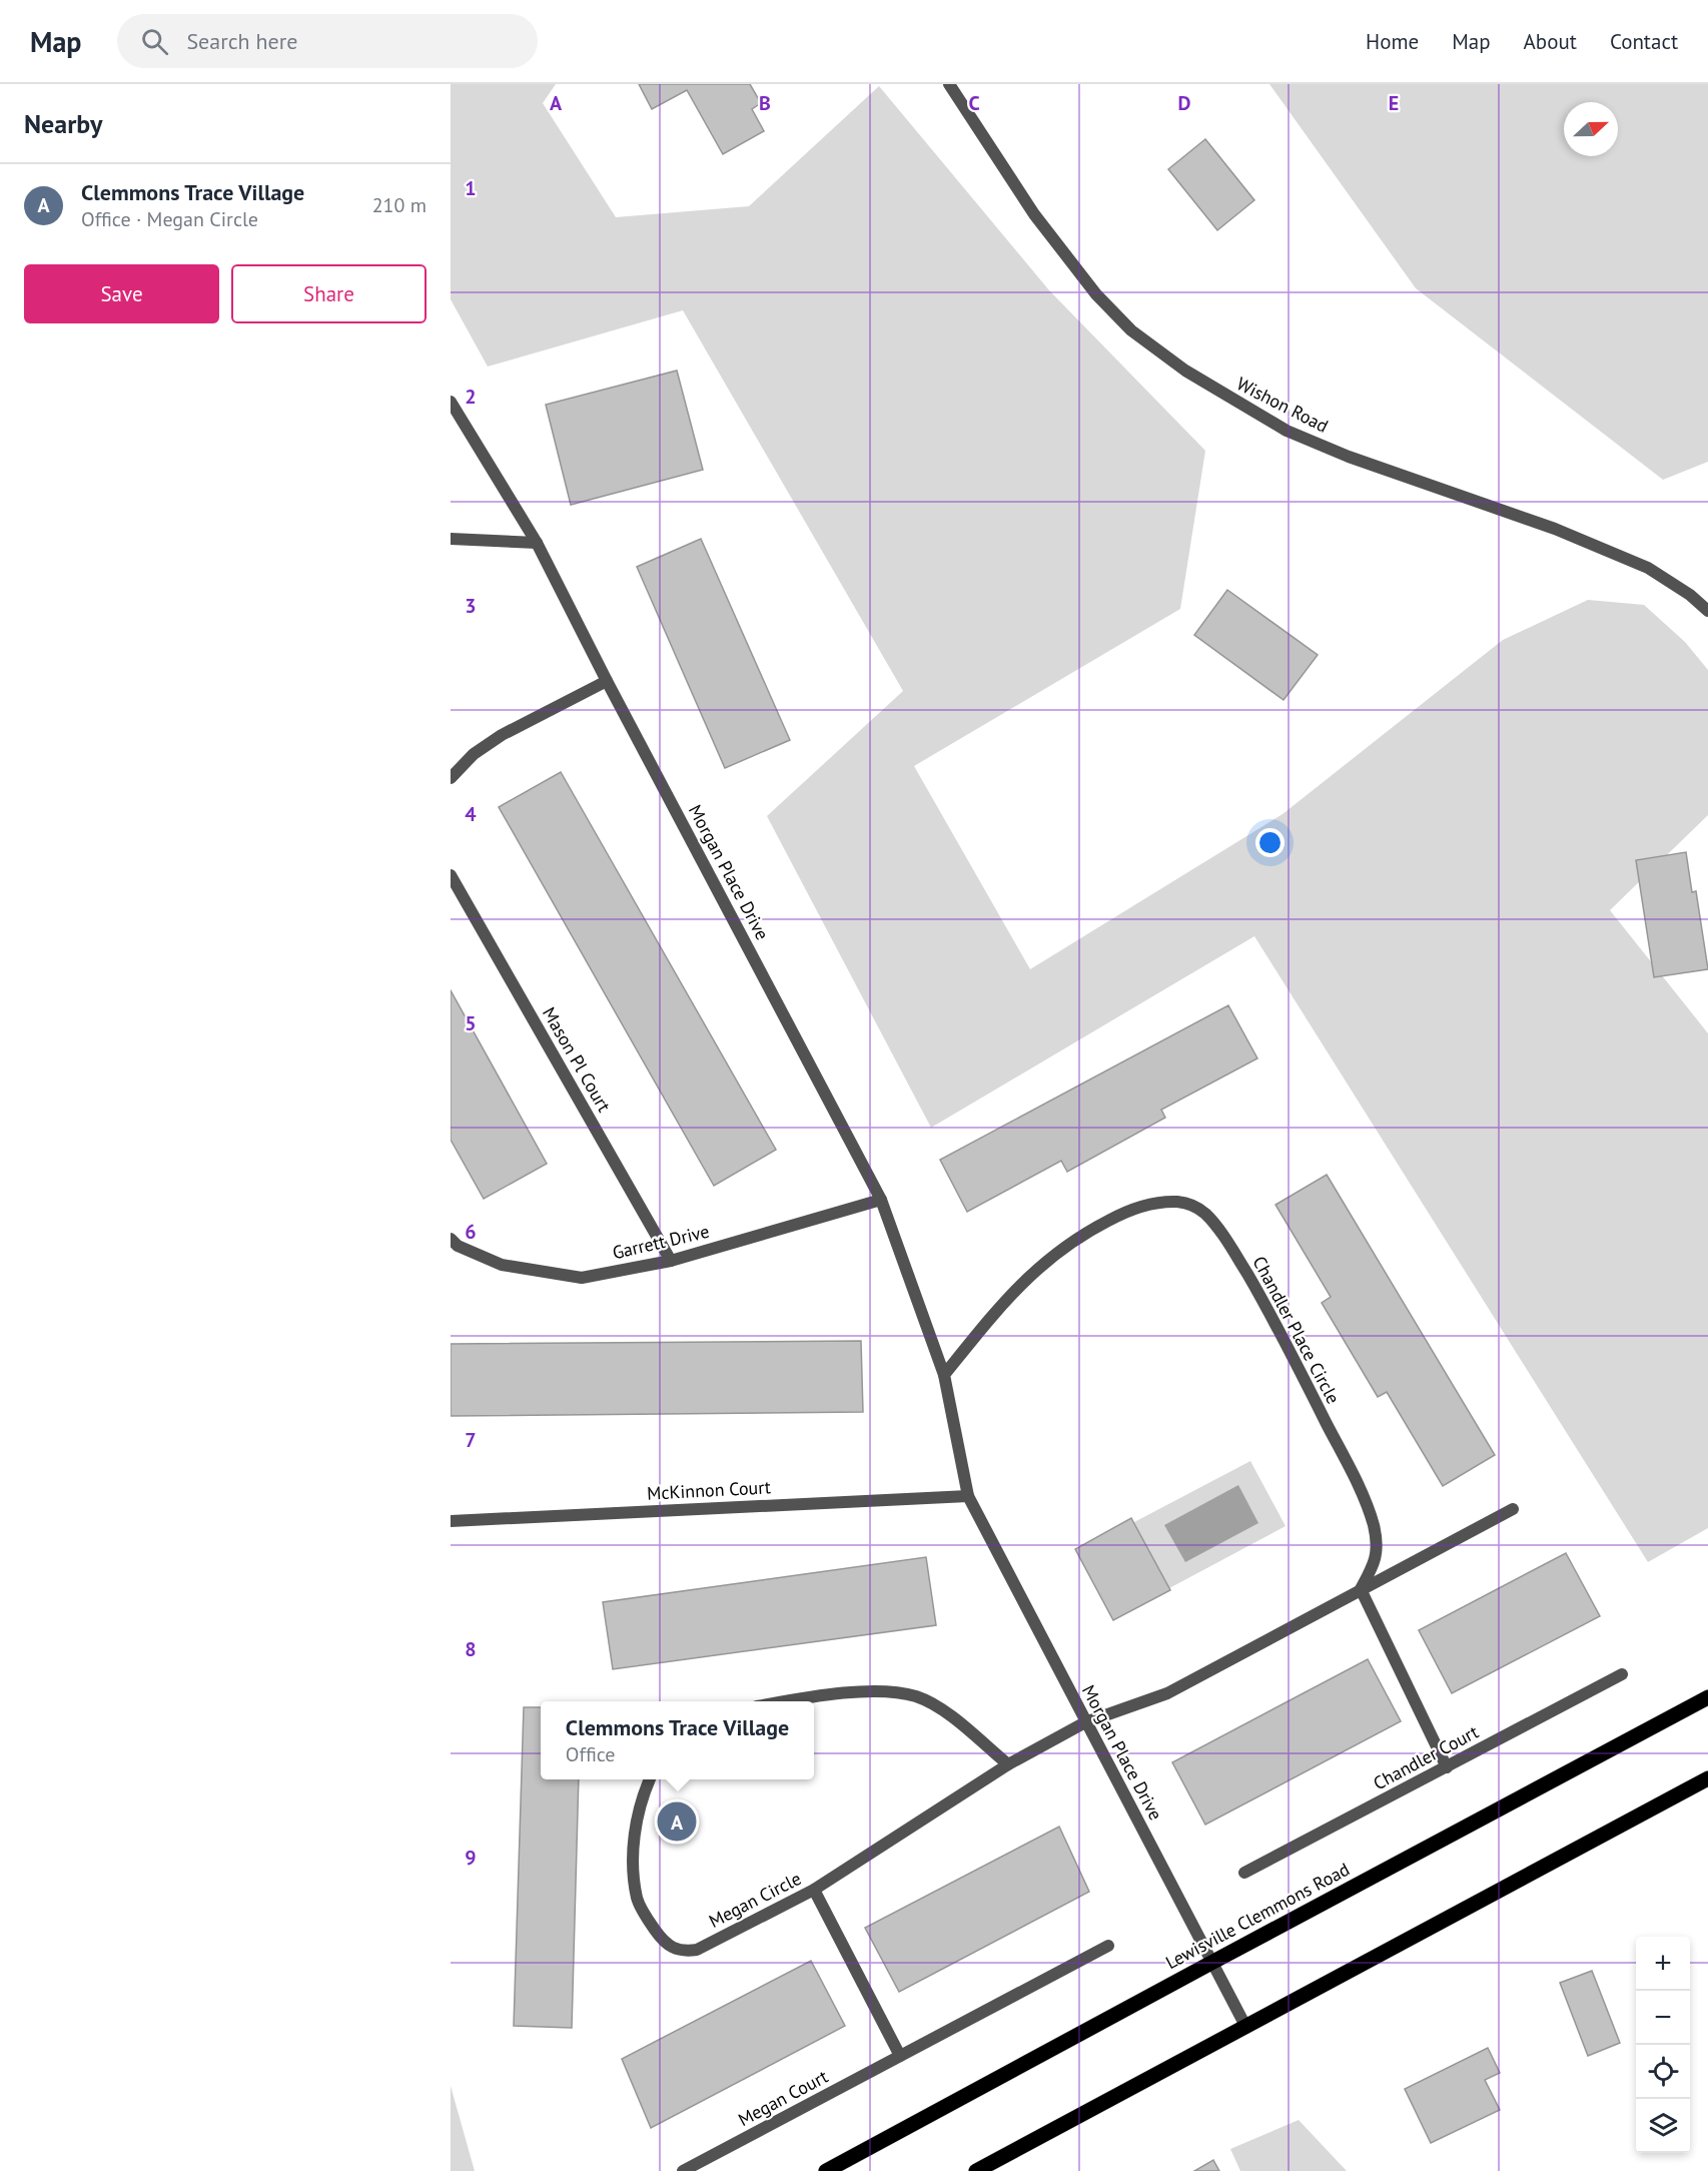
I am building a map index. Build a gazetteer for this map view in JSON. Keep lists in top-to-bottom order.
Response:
{
  "streets": {
    "main road": ["Lewisville Clemmons Road"],
    "street": [
      "Wishon Road",
      "Morgan Place Drive",
      "Mason Pl Court",
      "Garrett Drive",
      "Chandler Place Circle",
      "McKinnon Court",
      "Chandler Court",
      "Megan Circle",
      "Megan Court"
    ]
  },
  "crossings": [
    ["Morgan Place Drive", "Garrett Drive"],
    ["Morgan Place Drive", "Chandler Place Circle"],
    ["Morgan Place Drive", "McKinnon Court"],
    ["Morgan Place Drive", "Megan Circle"],
    ["Morgan Place Drive", "Lewisville Clemmons Road"],
    ["Mason Pl Court", "Garrett Drive"]
  ],
  "north": "right",
  "page": {
    "header": "Map",
    "search": "Search here",
    "nav": [
      "Home",
      "Map",
      "About",
      "Contact"
    ],
    "heading": "Nearby",
    "list": [
      {
        "mark": "A",
        "name": "Clemmons Trace Village",
        "note": "Office · Megan Circle",
        "value": "210 m"
      }
    ],
    "buttons": ["Save", "Share"],
    "popup": ["Clemmons Trace Village", "Office"],
    "pins": "A",
    "map_buttons": ["+", "−"]
  },
  "grid": {
    "columns": [
      "A",
      "B",
      "C",
      "D",
      "E"
    ],
    "rows": [
      "1",
      "2",
      "3",
      "4",
      "5",
      "6",
      "7",
      "8",
      "9"
    ]
  }
}
